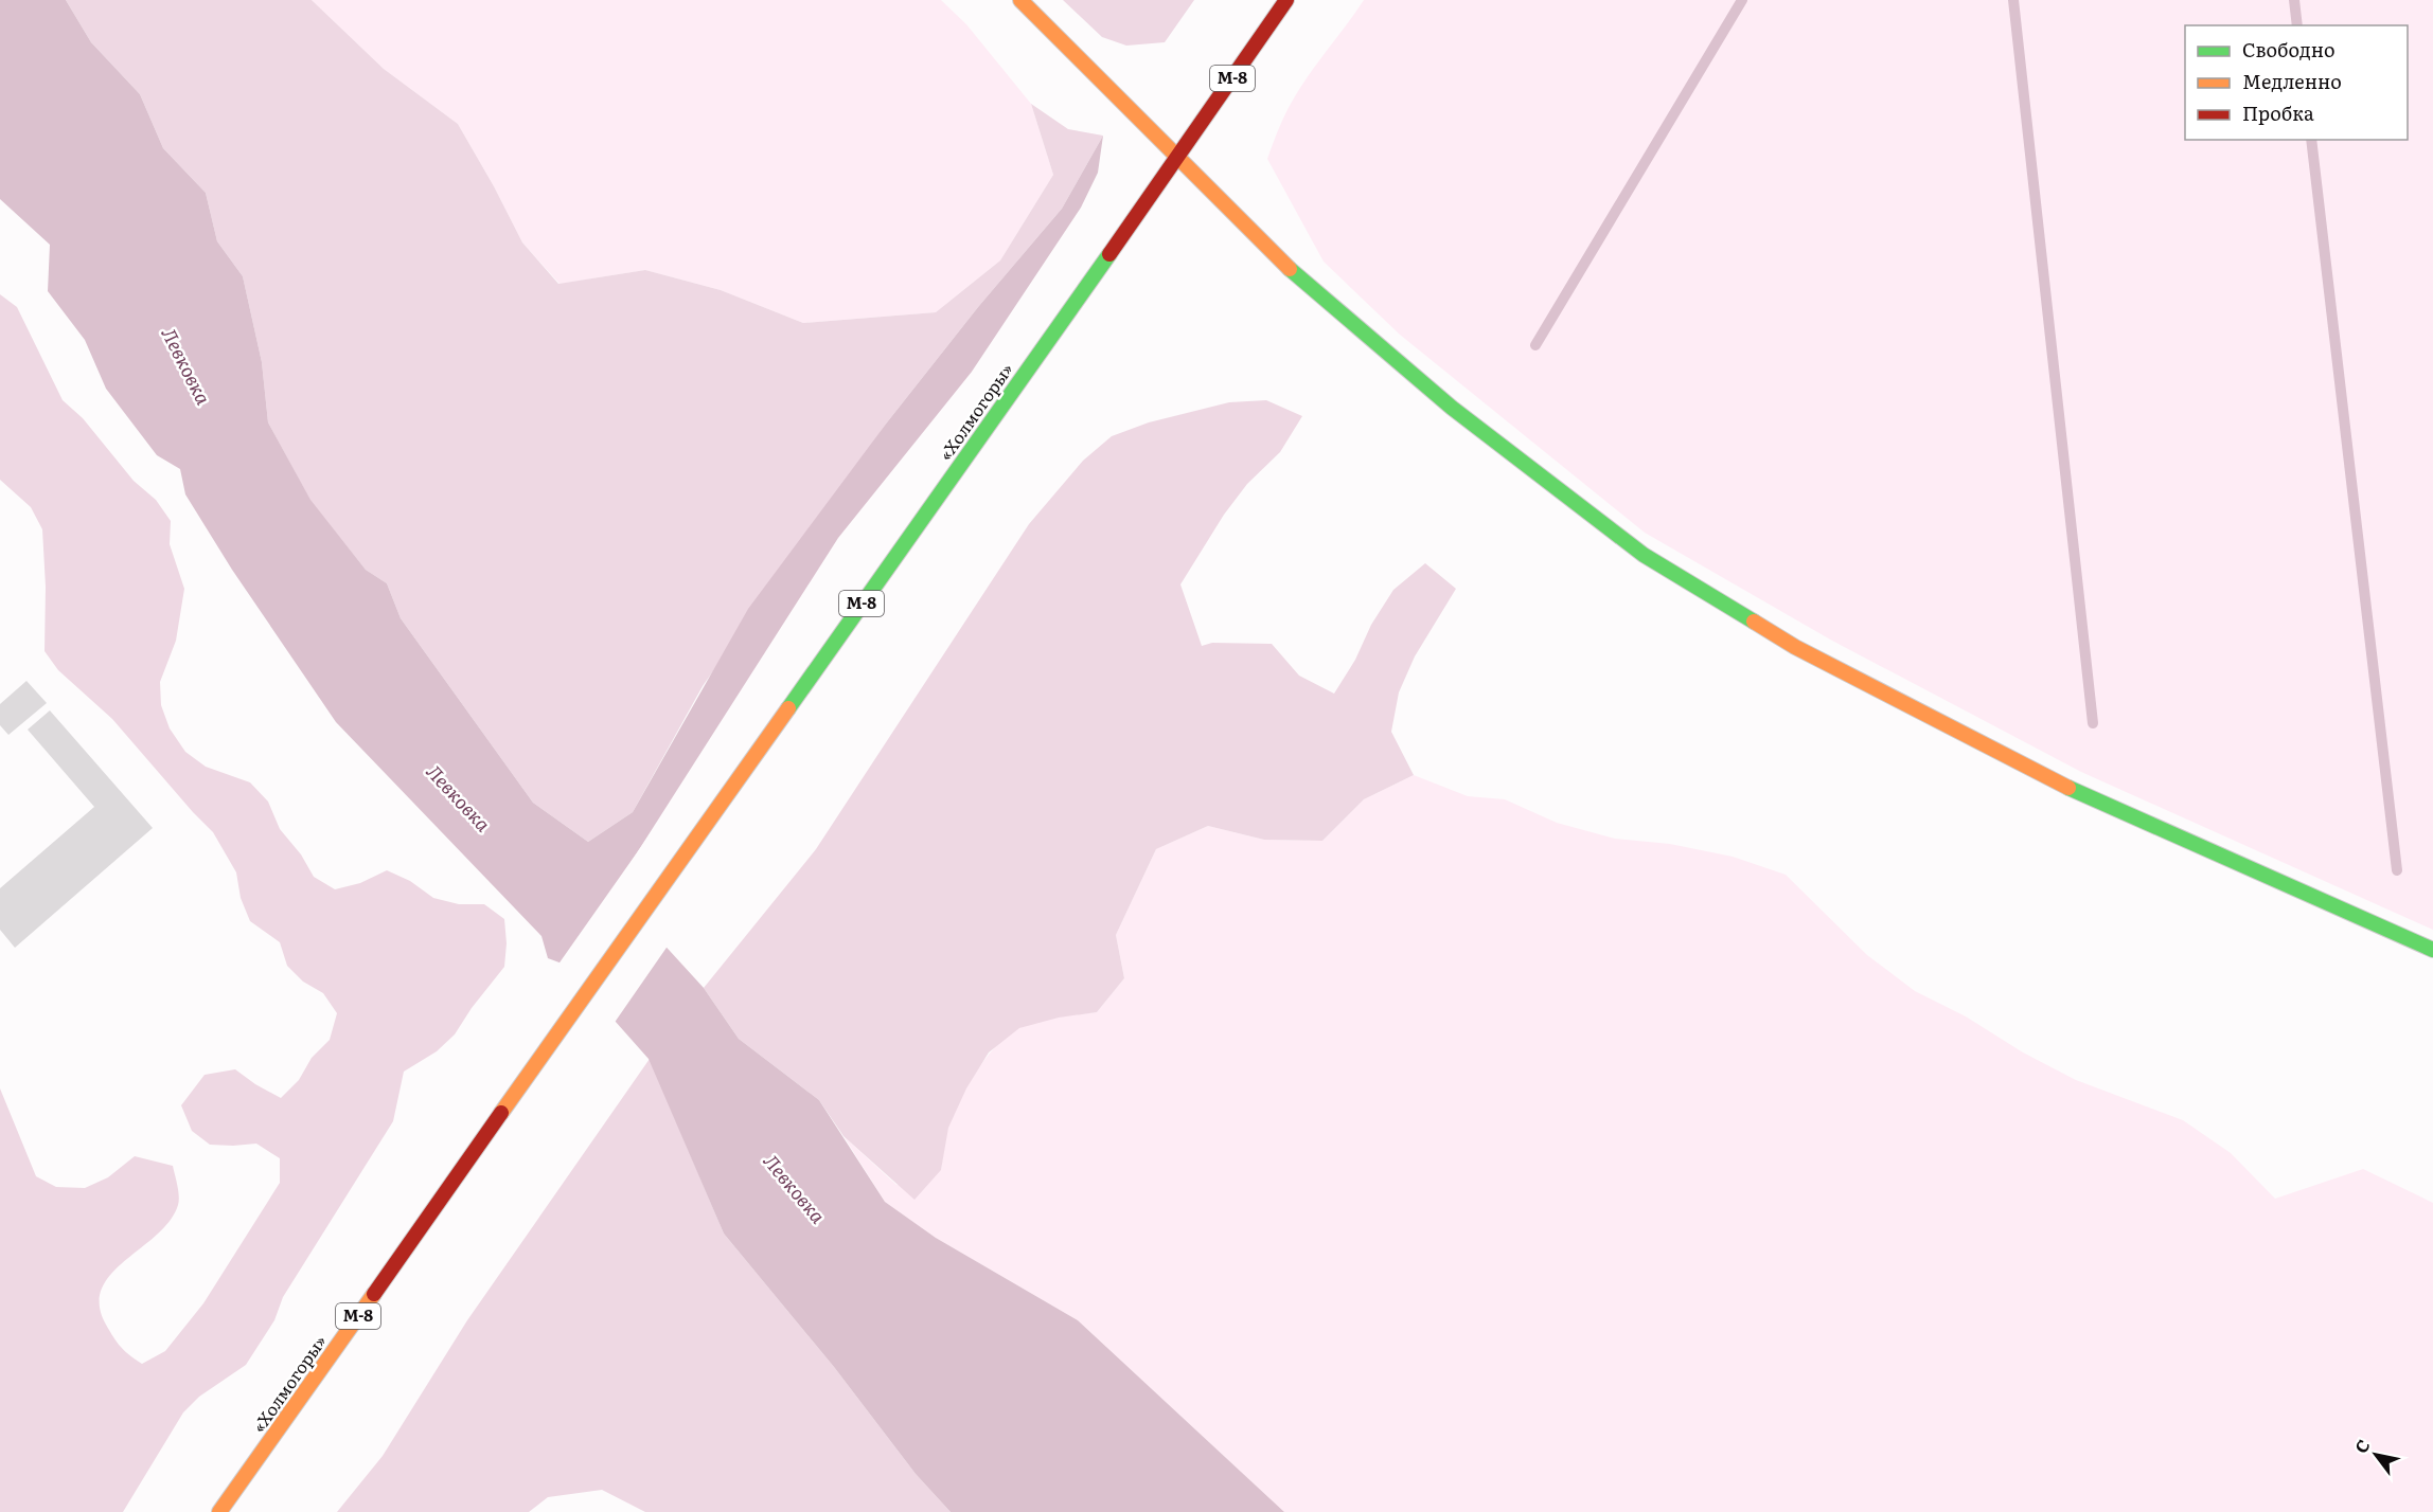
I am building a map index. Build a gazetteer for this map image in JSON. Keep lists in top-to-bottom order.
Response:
{
  "streets": {
    "main road": ["М-8", "«Холмогоры»"]
  },
  "water": ["Левковка"],
  "legend": ["Свободно", "Медленно", "Пробка"],
  "north": "top left"
}
